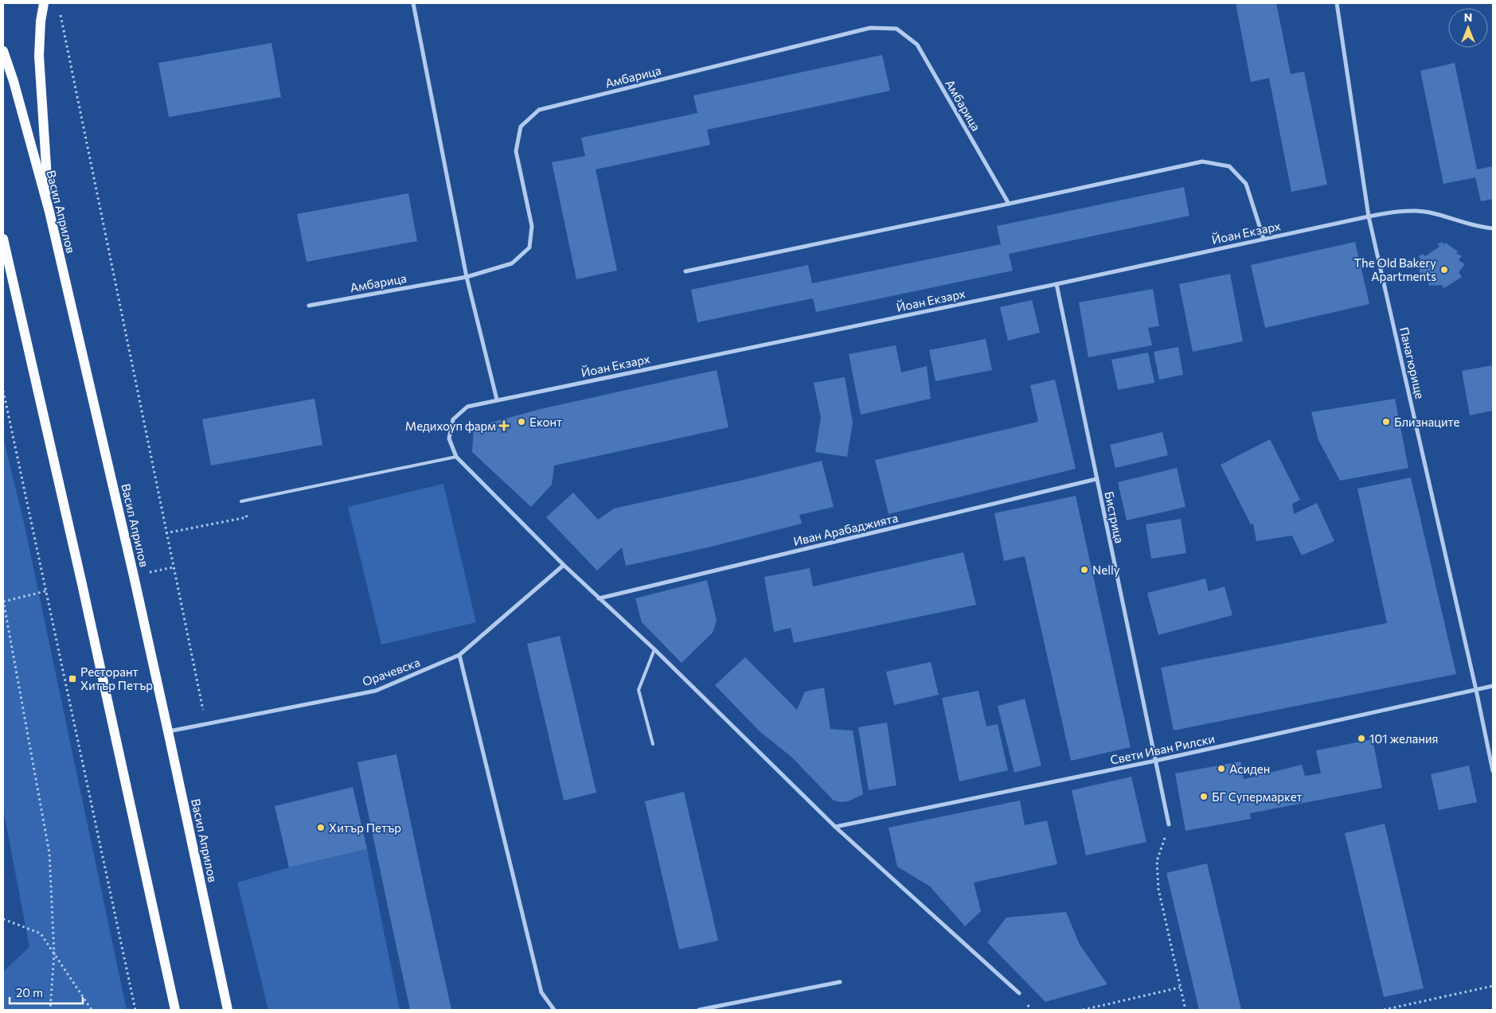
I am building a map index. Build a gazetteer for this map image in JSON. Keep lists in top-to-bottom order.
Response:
{
  "streets": {
    "main road": ["Васил Априлов"],
    "street": [
      "Амбарица",
      "Йоан Екзарх",
      "Панагюрище",
      "Бистрица",
      "Иван Арабаджията",
      "Орачевска",
      "Свети Иван Рилски"
    ]
  },
  "crossings": [
    ["Васил Априлов", "Орачевска"],
    ["Йоан Екзарх", "Панагюрище"],
    ["Йоан Екзарх", "Бистрица"],
    ["Панагюрище", "Свети Иван Рилски"],
    ["Бистрица", "Иван Арабаджията"],
    ["Бистрица", "Свети Иван Рилски"]
  ],
  "places": {
    "other": [
      "The Old Bakery Apartments",
      "Еконт",
      "Близнаците",
      "Nelly",
      "101 желания",
      "Асиден",
      "БГ Супермаркет",
      "Хитър Петър"
    ],
    "health": ["Медихоуп фарм"],
    "transit": ["Ресторант Хитър Петър"]
  },
  "scale_bar": "20 m",
  "north": "top"
}
